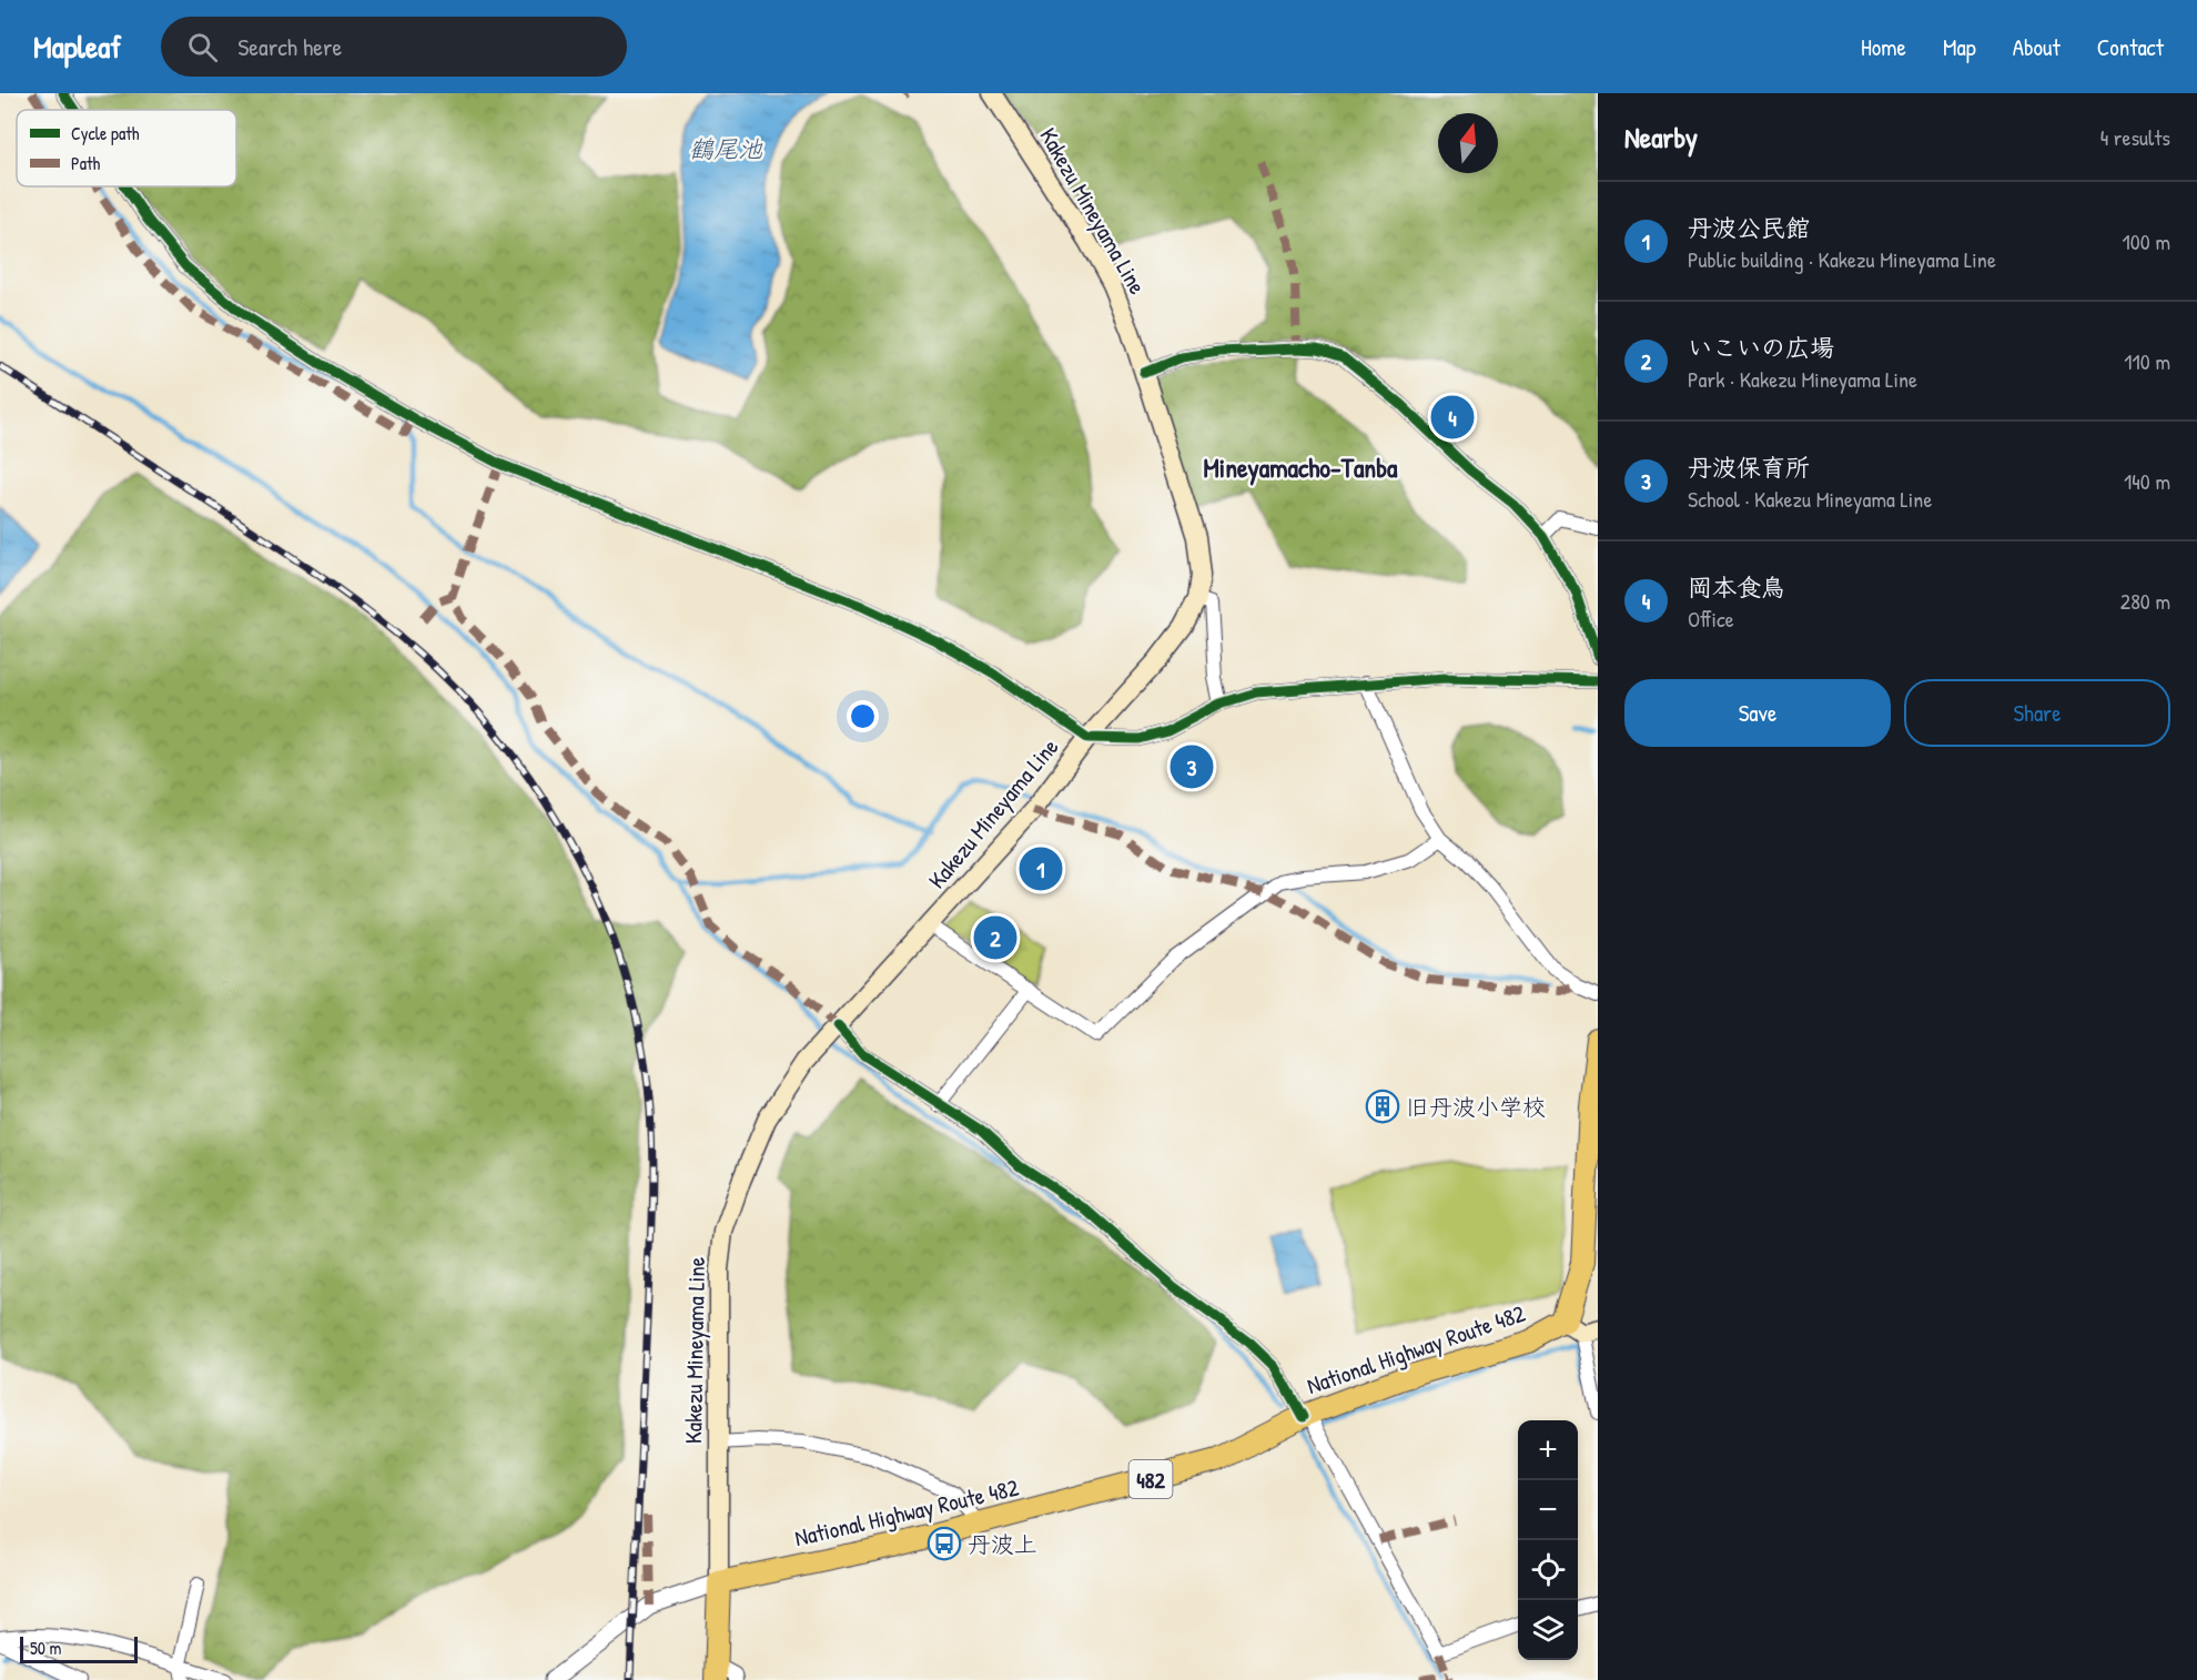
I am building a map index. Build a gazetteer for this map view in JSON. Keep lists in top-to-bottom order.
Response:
{
  "streets": {
    "highway": ["National Highway Route 482", "482"],
    "main road": ["Kakezu Mineyama Line"]
  },
  "crossings": [
    ["Kakezu Mineyama Line", "National Highway Route 482"]
  ],
  "districts": ["Mineyamacho-Tanba"],
  "water": ["鶴尾池"],
  "places": {
    "building": ["旧丹波小学校"],
    "bus stop": ["丹波上"]
  },
  "legend": ["Cycle path", "Path"],
  "scale_bar": "50 m",
  "north": "top",
  "page": {
    "header": "Mapleaf",
    "search": "Search here",
    "nav": [
      "Home",
      "Map",
      "About",
      "Contact"
    ],
    "heading": ["Nearby", "4 results"],
    "list": [
      {
        "mark": "1",
        "name": "丹波公民館",
        "note": "Public building · Kakezu Mineyama Line",
        "value": "100 m"
      },
      {
        "mark": "2",
        "name": "いこいの広場",
        "note": "Park · Kakezu Mineyama Line",
        "value": "110 m"
      },
      {
        "mark": "3",
        "name": "丹波保育所",
        "note": "School · Kakezu Mineyama Line",
        "value": "140 m"
      },
      {
        "mark": "4",
        "name": "岡本食鳥",
        "note": "Office",
        "value": "280 m"
      }
    ],
    "pins": [
      "4",
      "3",
      "1",
      "2"
    ],
    "buttons": ["Save", "Share"],
    "map_buttons": ["+", "−"],
    "scale": "50 m"
  }
}
